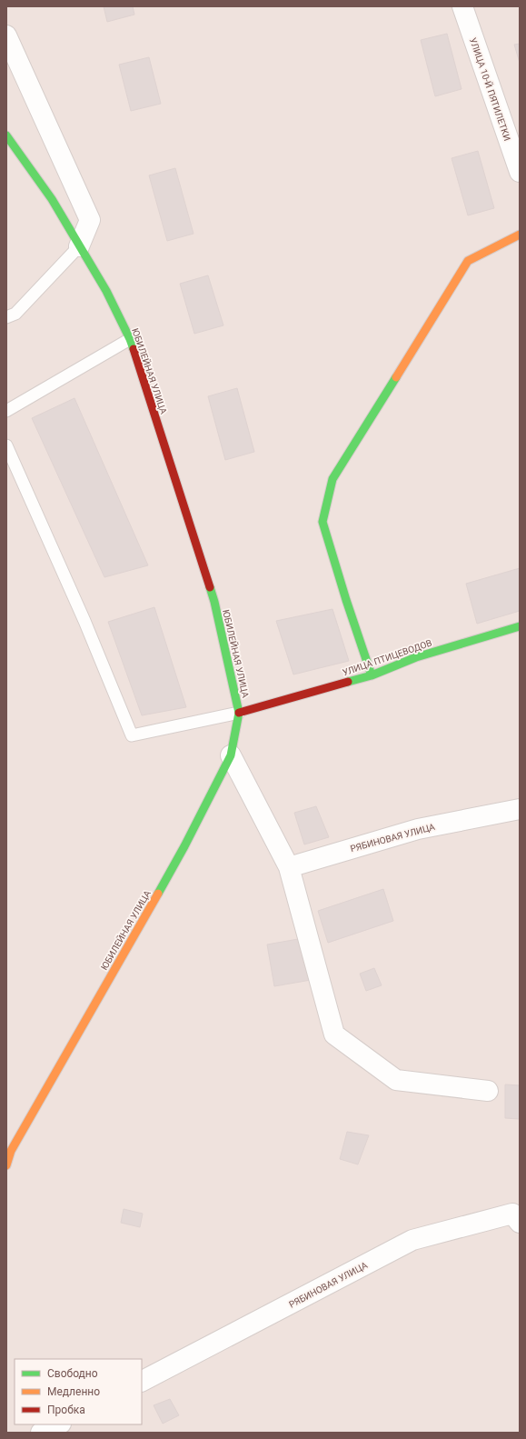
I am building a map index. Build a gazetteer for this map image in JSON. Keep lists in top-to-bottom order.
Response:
{
  "streets": {
    "street": [
      "УЛИЦА 10-Й ПЯТИЛЕТКИ",
      "ЮБИЛЕЙНАЯ УЛИЦА",
      "УЛИЦА ПТИЦЕВОДОВ",
      "РЯБИНОВАЯ УЛИЦА"
    ]
  },
  "crossings": [
    ["ЮБИЛЕЙНАЯ УЛИЦА", "УЛИЦА ПТИЦЕВОДОВ"]
  ],
  "legend": ["Свободно", "Медленно", "Пробка"]
}
